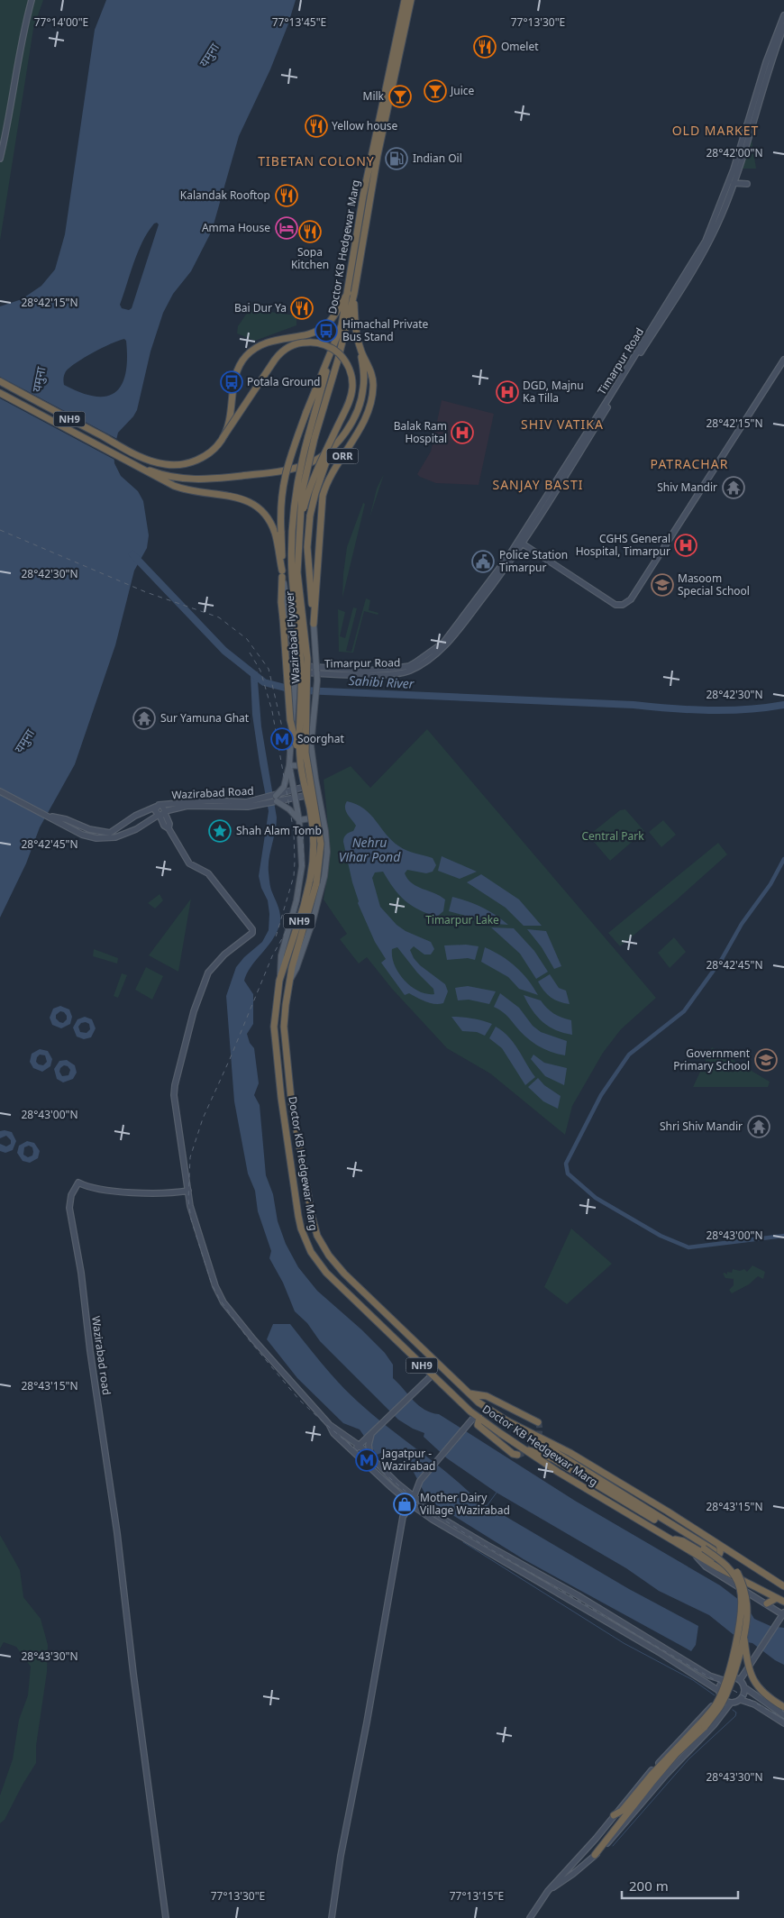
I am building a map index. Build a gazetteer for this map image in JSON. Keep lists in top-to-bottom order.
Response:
{
  "streets": {
    "highway": [
      "Doctor KB Hedgewar Marg",
      "NH9",
      "ORR",
      "Wazirabad Flyover"
    ],
    "street": ["Timarpur Road", "Wazirabad Road", "Wazirabad road"]
  },
  "crossings": [
    ["Doctor KB Hedgewar Marg", "Timarpur Road"],
    ["Doctor KB Hedgewar Marg", "ORR"],
    ["Doctor KB Hedgewar Marg", "Wazirabad Flyover"],
    ["Doctor KB Hedgewar Marg", "Wazirabad Road"],
    ["ORR", "Wazirabad Flyover"]
  ],
  "districts": [
    "OLD MARKET",
    "TIBETAN COLONY",
    "SHIV VATIKA",
    "PATRACHAR",
    "SANJAY BASTI"
  ],
  "water": ["यमुना", "Sahibi River", "Nehru Vihar Pond"],
  "parks": ["Central Park", "Timarpur Lake"],
  "places": {
    "restaurant": [
      "Omelet",
      "Yellow house",
      "Kalandak Rooftop",
      "Sopa Kitchen",
      "Bai Dur Ya"
    ],
    "bar": ["Juice", "Milk"],
    "fuel station": ["Indian Oil"],
    "hotel": ["Amma House"],
    "bus stop": ["Himachal Private Bus Stand", "Potala Ground"],
    "hospital": ["DGD, Majnu Ka Tilla", "Balak Ram Hospital", "CGHS General Hospital, Timarpur"],
    "temple": ["Shiv Mandir", "Sur Yamuna Ghat", "Shri Shiv Mandir"],
    "public building": ["Police Station Timarpur"],
    "school or university": ["Masoom Special School", "Government Primary School"],
    "metro station": ["Soorghat", "Jagatpur - Wazirabad"],
    "place": ["Shah Alam Tomb"],
    "shop": ["Mother Dairy Village Wazirabad"]
  },
  "scale_bar": "200 m",
  "coordinates": [
    "77°13'45\"E",
    "77°13'30\"E",
    "77°14'00\"E",
    "28°42'00\"N",
    "28°42'15\"N",
    "28°42'30\"N",
    "28°42'45\"N",
    "28°43'00\"N",
    "28°43'15\"N",
    "28°43'30\"N",
    "77°13'15\"E"
  ]
}
